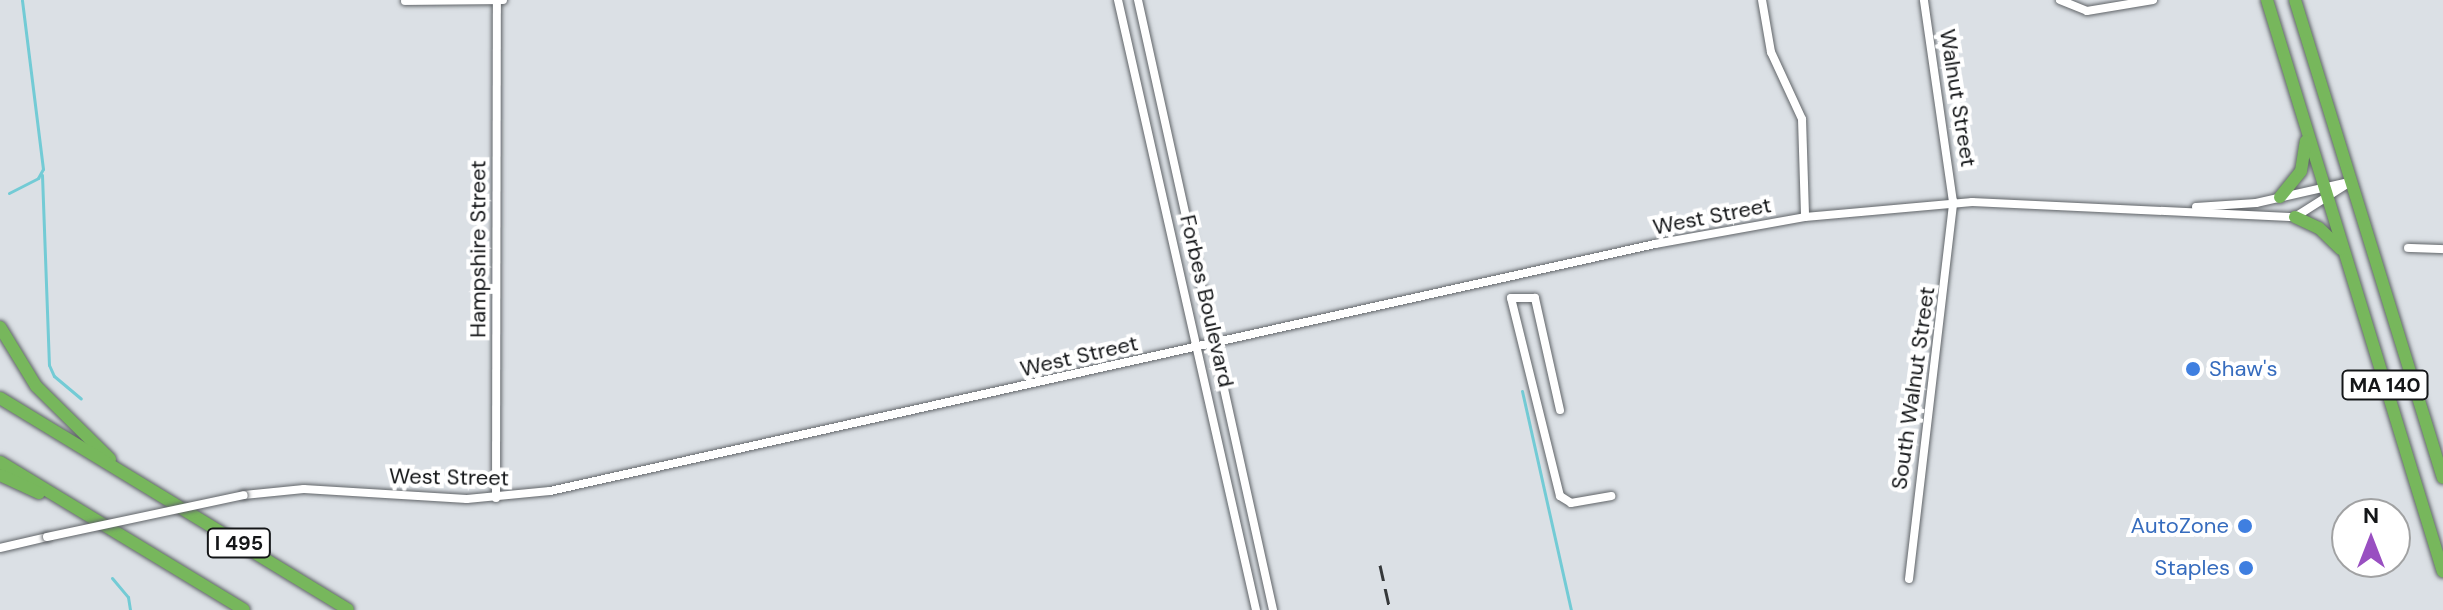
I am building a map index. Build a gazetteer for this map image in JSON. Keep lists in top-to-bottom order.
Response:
{
  "streets": {
    "highway": ["MA 140", "I 495"],
    "street": [
      "Walnut Street",
      "West Street",
      "Hampshire Street",
      "Forbes Boulevard",
      "South Walnut Street"
    ]
  },
  "crossings": [
    ["Walnut Street", "West Street"],
    ["Walnut Street", "South Walnut Street"],
    ["West Street", "Hampshire Street"],
    ["West Street", "Forbes Boulevard"],
    ["West Street", "MA 140"],
    ["West Street", "South Walnut Street"]
  ],
  "places": ["Shaw's", "AutoZone", "Staples"],
  "north": "top"
}
